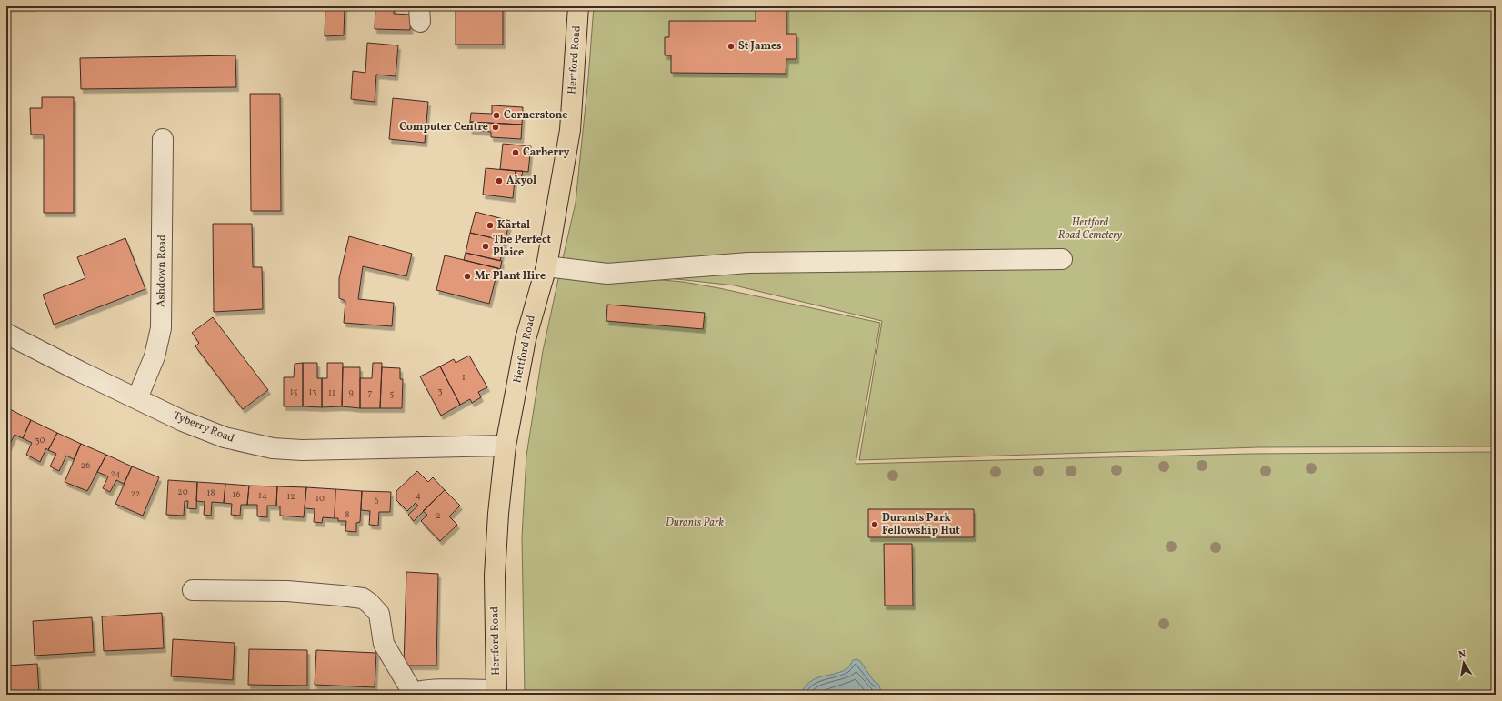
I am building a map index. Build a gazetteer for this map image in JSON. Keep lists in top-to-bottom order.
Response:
{
  "streets": {
    "main road": ["Hertford Road"],
    "street": ["Ashdown Road", "Tyberry Road"]
  },
  "crossings": [
    ["Hertford Road", "Tyberry Road"],
    ["Ashdown Road", "Tyberry Road"]
  ],
  "parks": ["Hertford Road Cemetery", "Durants Park"],
  "places": [
    "St James",
    "Cornerstone",
    "Computer Centre",
    "Carberry",
    "Akyol",
    "Kartal",
    "The Perfect Plaice",
    "Mr Plant Hire",
    "Durants Park Fellowship Hut"
  ],
  "house_numbers": [
    "1",
    "3",
    "15",
    "13",
    "11",
    "9",
    "7",
    "5",
    "30",
    "26",
    "24",
    "20",
    "18",
    "22",
    "16",
    "14",
    "4",
    "12",
    "10",
    "6",
    "8",
    "2"
  ],
  "north": "top"
}
